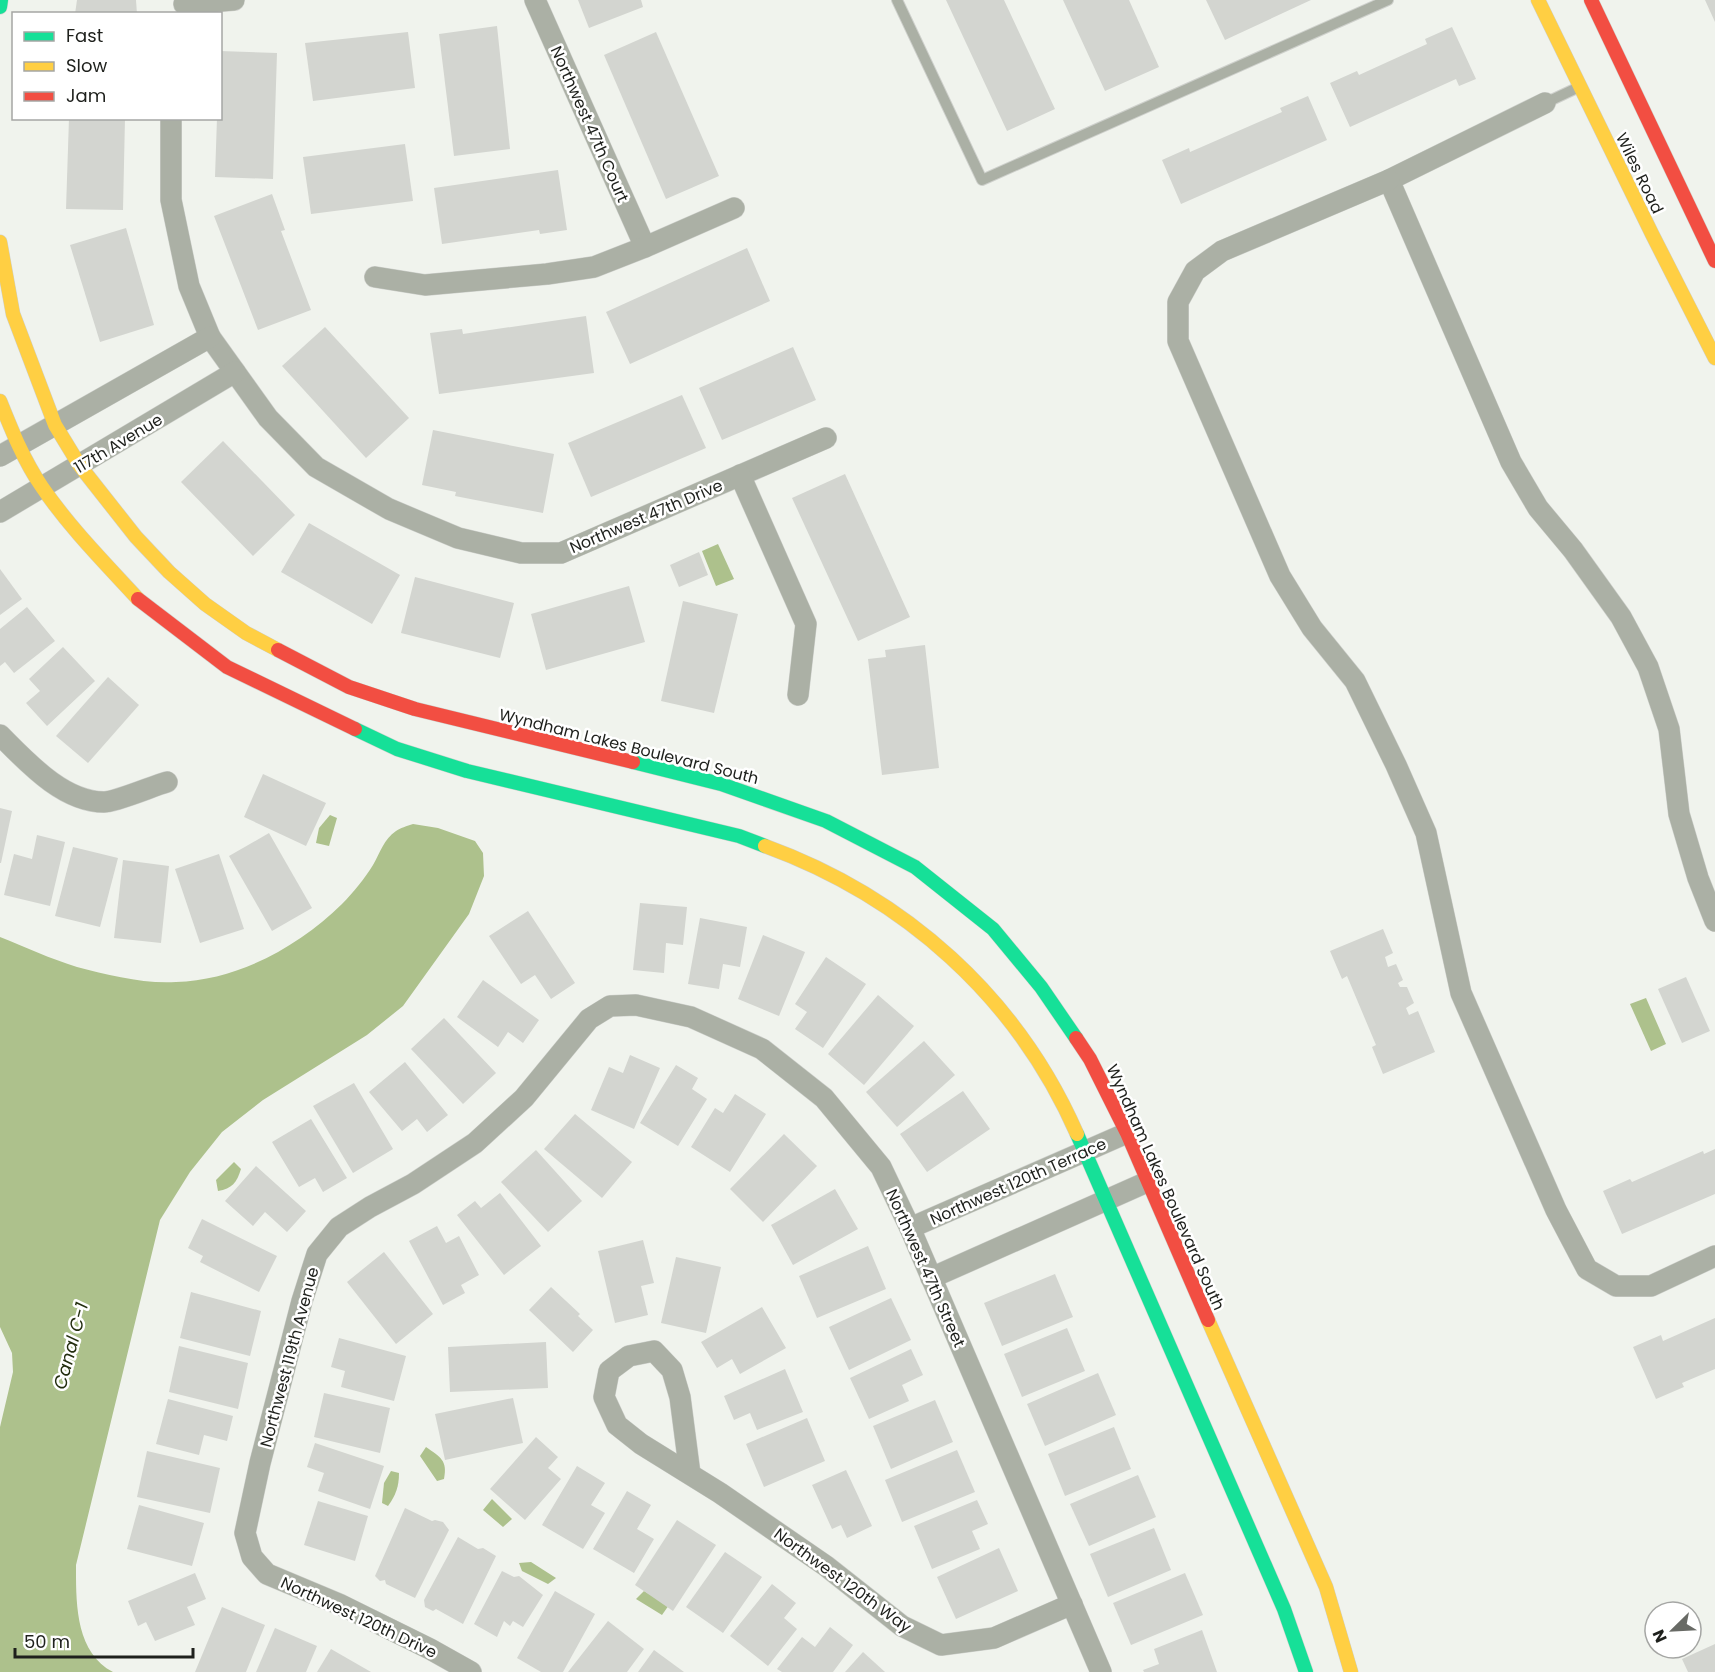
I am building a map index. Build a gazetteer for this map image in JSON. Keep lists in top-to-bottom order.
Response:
{
  "streets": {
    "street": [
      "Northwest 47th Court",
      "Wiles Road",
      "117th Avenue",
      "Northwest 47th Drive",
      "Wyndham Lakes Boulevard South",
      "Northwest 120th Terrace",
      "Northwest 47th Street",
      "Northwest 119th Avenue",
      "Northwest 120th Way",
      "Northwest 120th Drive"
    ]
  },
  "crossings": [
    ["117th Avenue", "Northwest 47th Drive"],
    ["117th Avenue", "Wyndham Lakes Boulevard South"],
    ["Wyndham Lakes Boulevard South", "Northwest 120th Terrace"],
    ["Northwest 120th Terrace", "Northwest 47th Street"],
    ["Northwest 47th Street", "Northwest 119th Avenue"],
    ["Northwest 47th Street", "Northwest 120th Way"],
    ["Northwest 119th Avenue", "Northwest 120th Drive"]
  ],
  "water": ["Canal C-1"],
  "legend": ["Fast", "Slow", "Jam"],
  "scale_bar": "50 m",
  "north": "bottom left"
}
